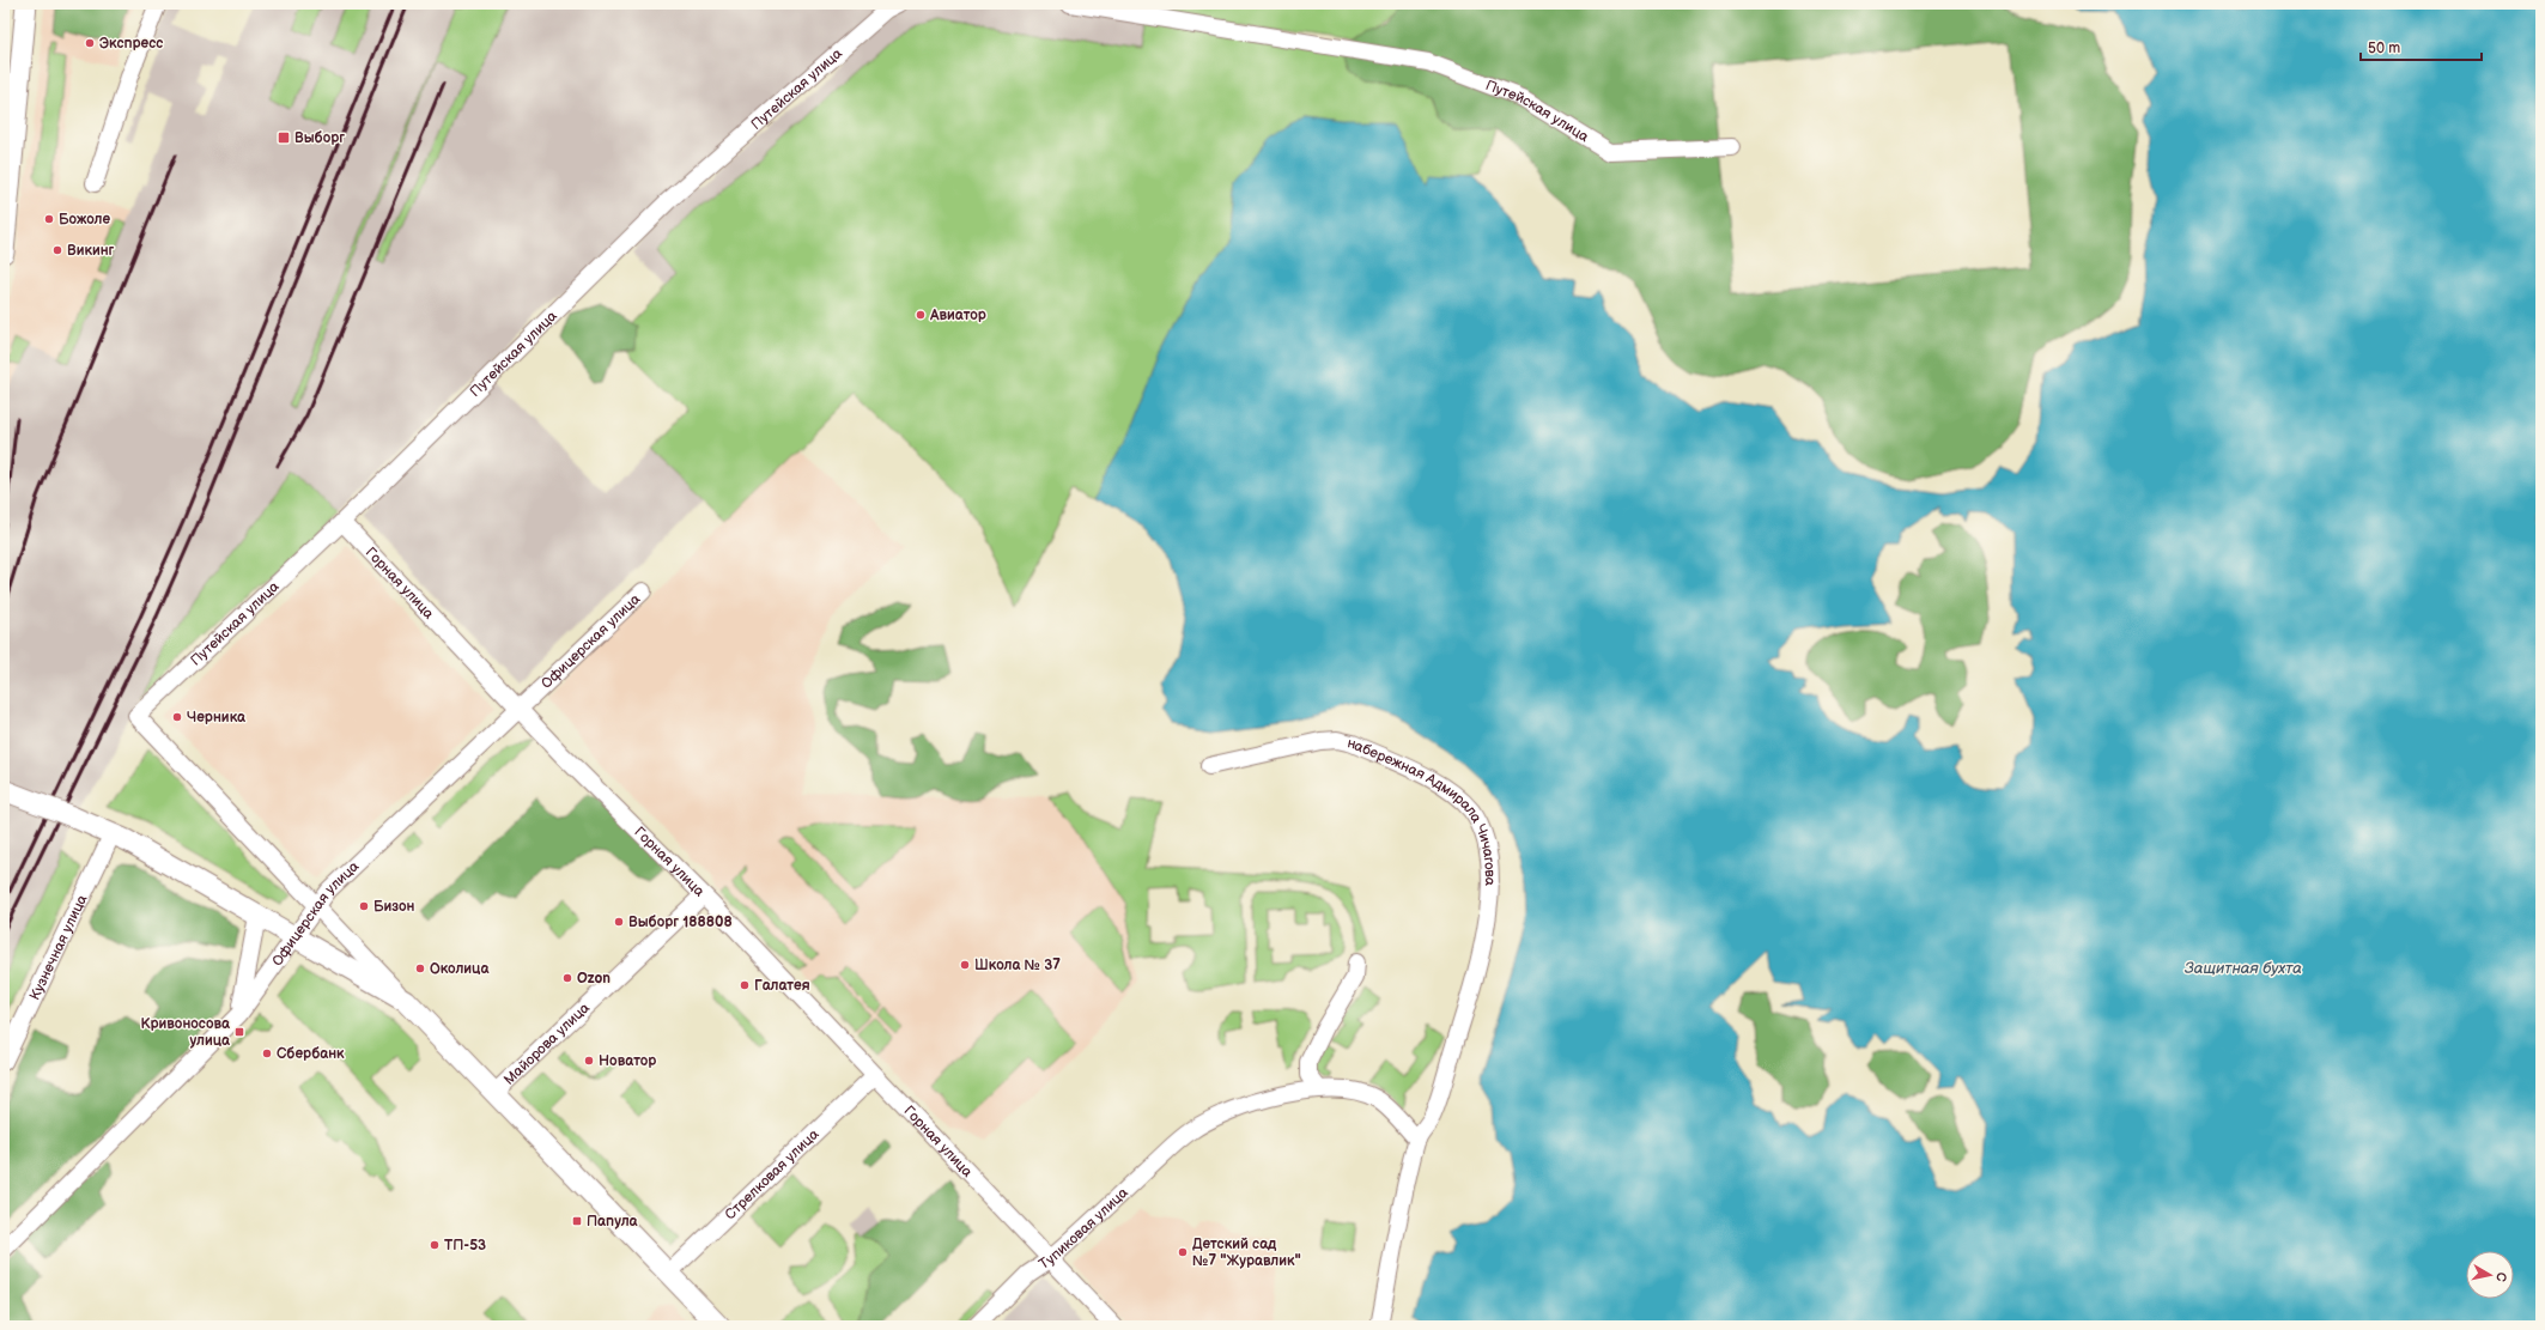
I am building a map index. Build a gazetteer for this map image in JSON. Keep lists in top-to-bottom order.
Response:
{
  "streets": {
    "street": [
      "Путейская улица",
      "Горная улица",
      "Офицерская улица",
      "набережная Адмирала Чичагова",
      "Кузнечная улица",
      "Майорова улица",
      "Стрелковая улица",
      "Тупиковая улица"
    ]
  },
  "crossings": [
    ["Путейская улица", "Горная улица"],
    ["Путейская улица", "Офицерская улица"],
    ["Горная улица", "Офицерская улица"],
    ["Горная улица", "Майорова улица"],
    ["Горная улица", "Стрелковая улица"],
    ["Горная улица", "Тупиковая улица"],
    ["набережная Адмирала Чичагова", "Тупиковая улица"]
  ],
  "water": ["Защитная бухта"],
  "places": {
    "other": [
      "Экспресс",
      "Божоле",
      "Викинг",
      "Авиатор",
      "Черника",
      "Бизон",
      "Выборг 188808",
      "Школа № 37",
      "Околица",
      "Ozon",
      "Галатея",
      "Сбербанк",
      "Новатор",
      "ТП-53",
      "Детский сад №7 \"Журавлик\""
    ],
    "transit": ["Выборг", "Кривоносова улица", "Папула"]
  },
  "scale_bar": "50 m",
  "north": "right"
}
